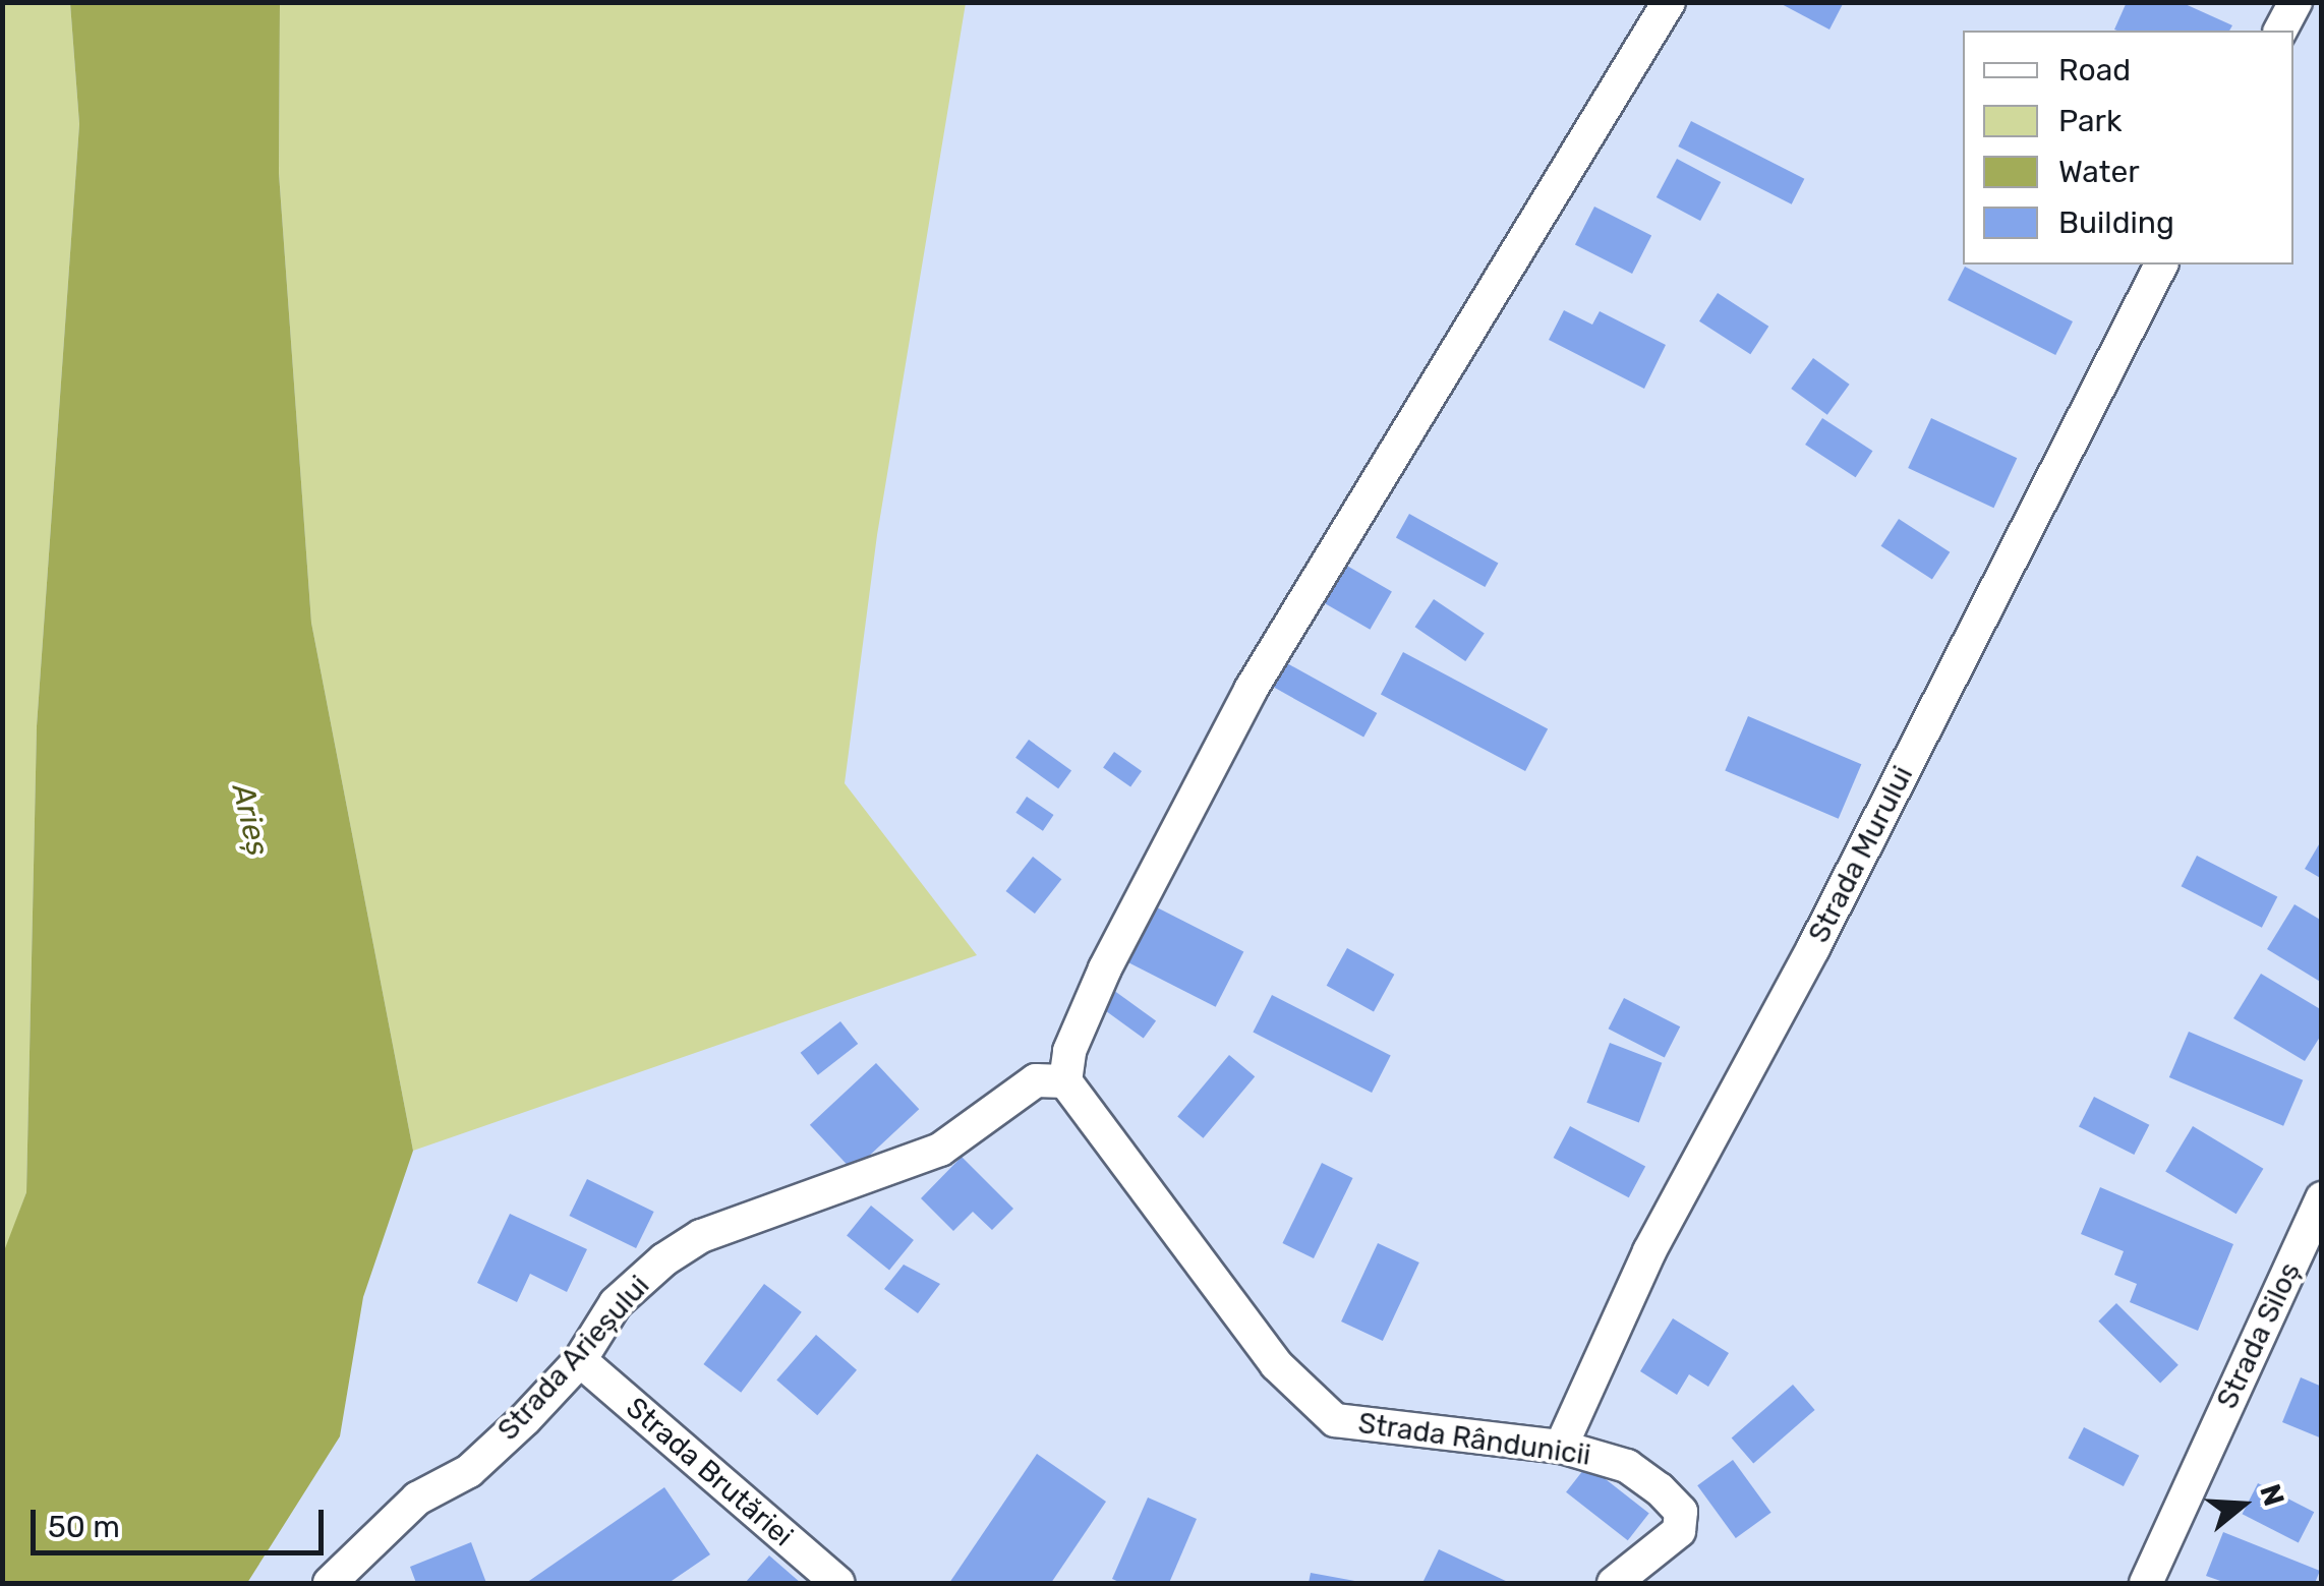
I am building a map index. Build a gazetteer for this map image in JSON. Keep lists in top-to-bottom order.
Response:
{
  "streets": {
    "street": [
      "Strada Murului",
      "Strada Siloș",
      "Strada Arieșului",
      "Strada Rândunicii",
      "Strada Brutăriei"
    ]
  },
  "crossings": [
    ["Strada Murului", "Strada Rândunicii"],
    ["Strada Arieșului", "Strada Rândunicii"],
    ["Strada Arieșului", "Strada Brutăriei"]
  ],
  "water": ["Arieș"],
  "legend": [
    "Road",
    "Park",
    "Water",
    "Building"
  ],
  "scale_bar": "50 m",
  "north": "right"
}
